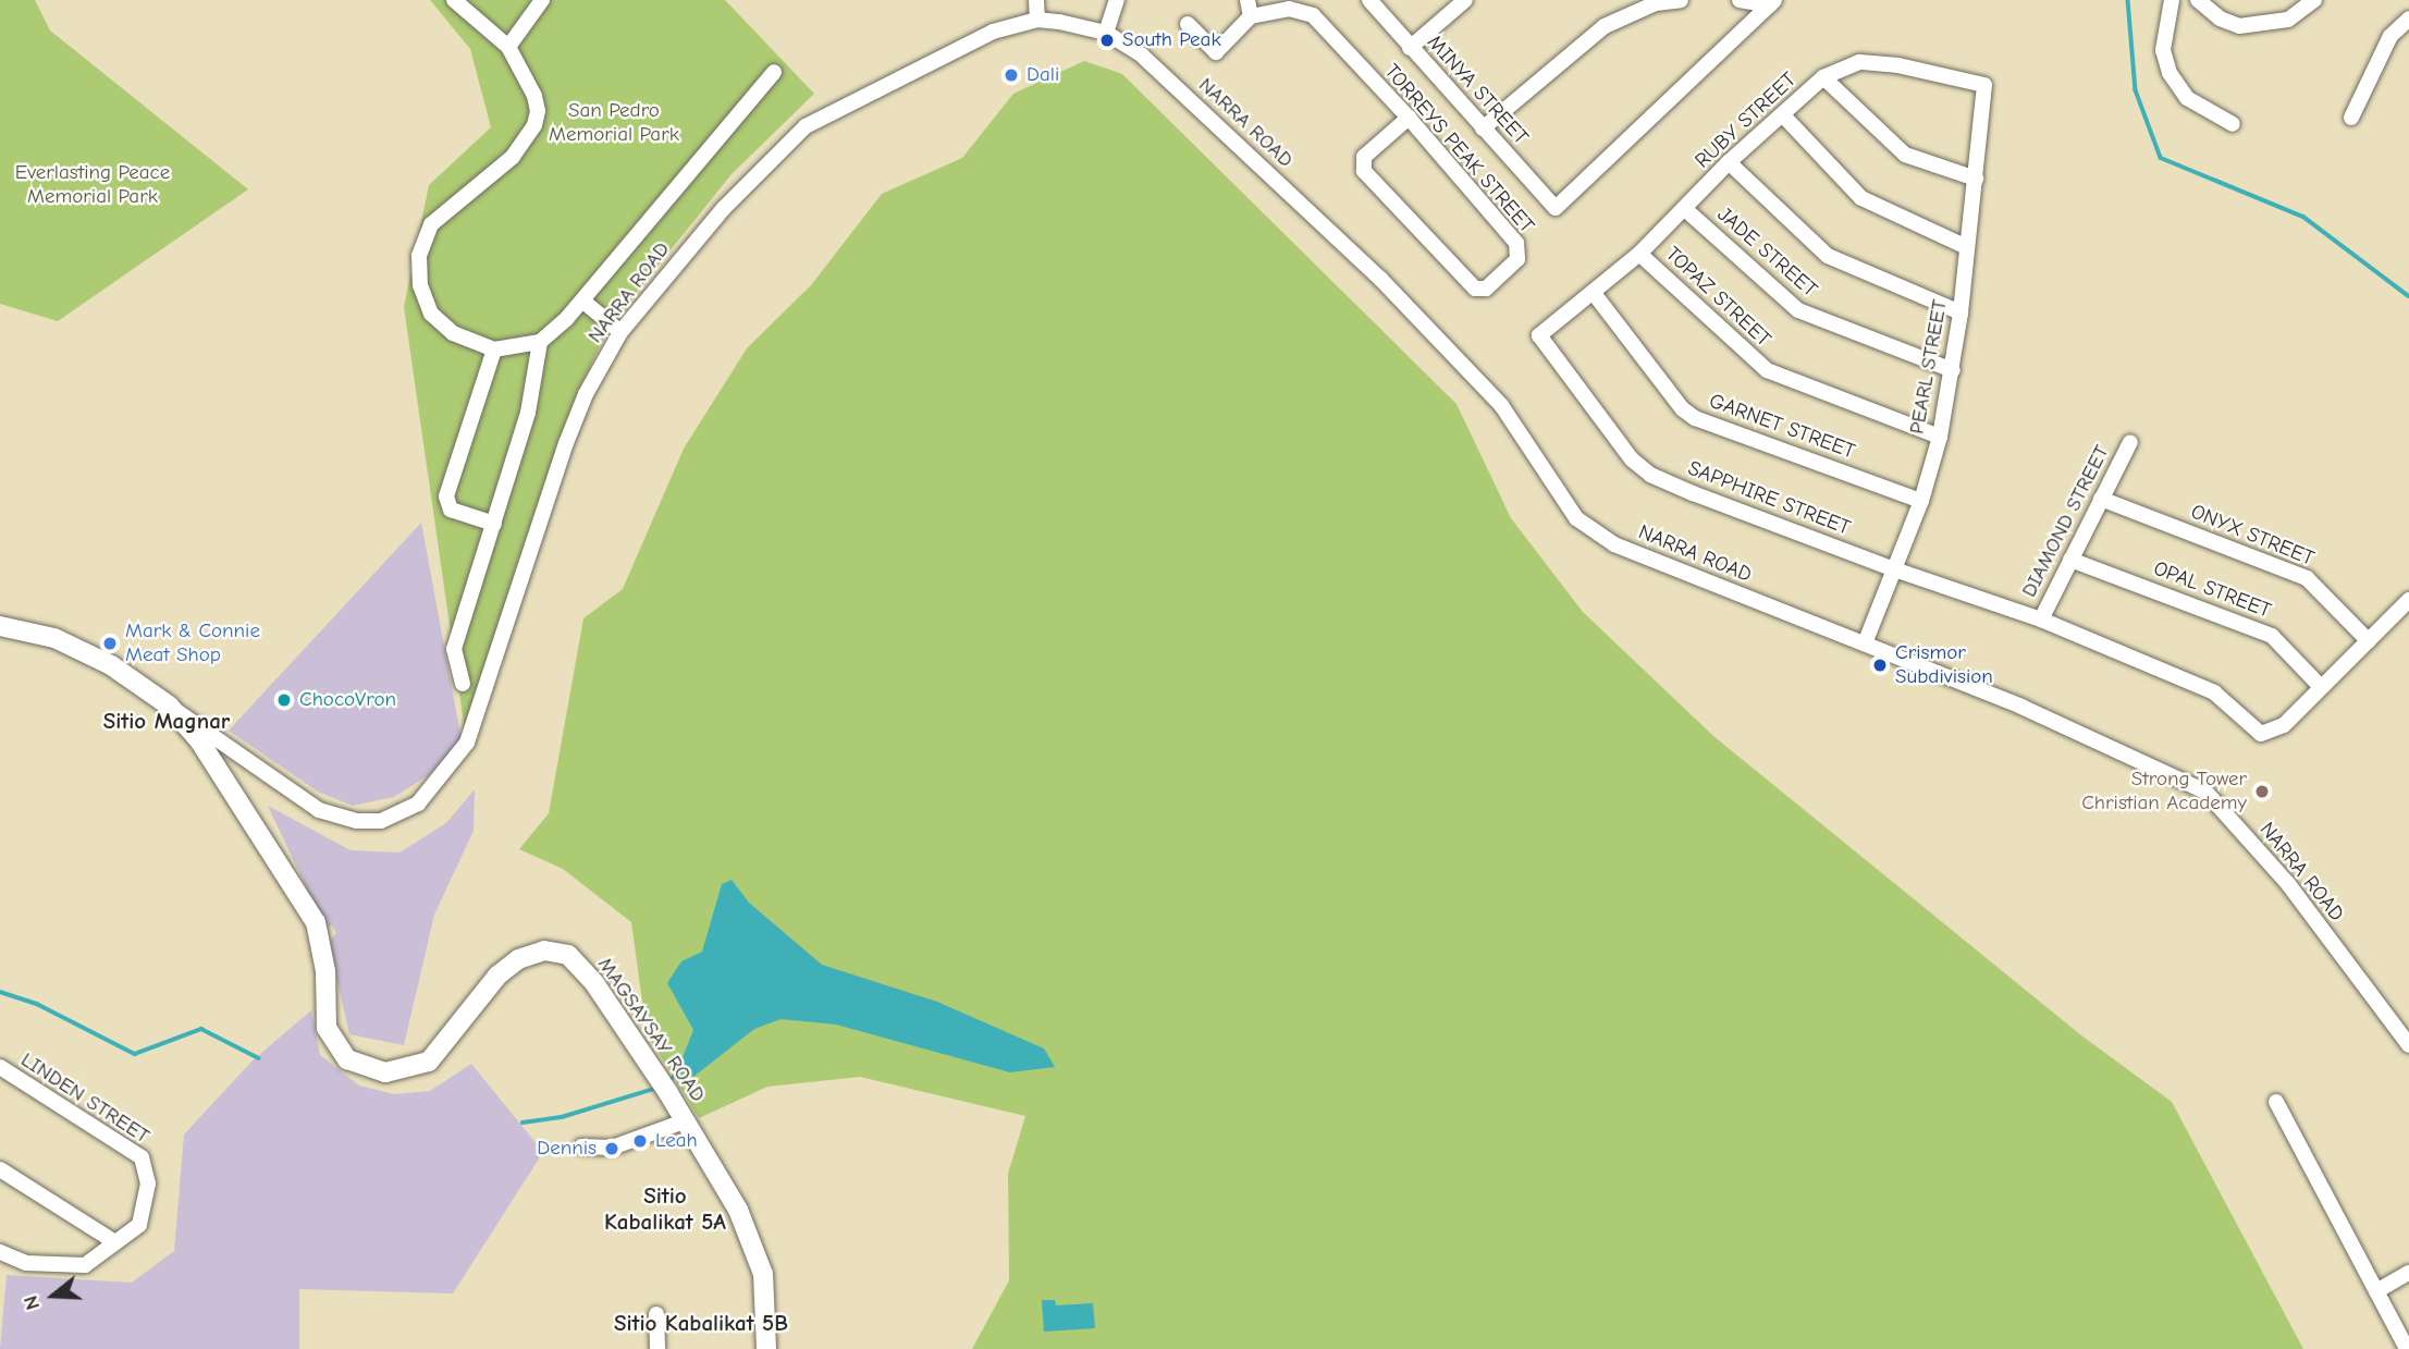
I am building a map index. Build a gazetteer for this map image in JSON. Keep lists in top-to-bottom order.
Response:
{
  "streets": {
    "main road": ["MAGSAYSAY ROAD"],
    "street": [
      "MINYA STREET",
      "RUBY STREET",
      "NARRA ROAD",
      "TORREYS PEAK STREET",
      "JADE STREET",
      "TOPAZ STREET",
      "PEARL STREET",
      "GARNET STREET",
      "SAPPHIRE STREET",
      "DIAMOND STREET",
      "ONYX STREET",
      "OPAL STREET",
      "LINDEN STREET"
    ]
  },
  "crossings": [
    ["RUBY STREET", "JADE STREET"],
    ["RUBY STREET", "TOPAZ STREET"],
    ["RUBY STREET", "PEARL STREET"],
    ["RUBY STREET", "GARNET STREET"],
    ["RUBY STREET", "SAPPHIRE STREET"],
    ["NARRA ROAD", "PEARL STREET"],
    ["NARRA ROAD", "MAGSAYSAY ROAD"],
    ["JADE STREET", "PEARL STREET"],
    ["TOPAZ STREET", "PEARL STREET"],
    ["PEARL STREET", "GARNET STREET"],
    ["PEARL STREET", "SAPPHIRE STREET"],
    ["SAPPHIRE STREET", "DIAMOND STREET"],
    ["SAPPHIRE STREET", "OPAL STREET"],
    ["DIAMOND STREET", "ONYX STREET"],
    ["DIAMOND STREET", "OPAL STREET"]
  ],
  "districts": ["Sitio Magnar", "Sitio Kabalikat 5A", "Sitio Kabalikat 5B"],
  "parks": ["San Pedro Memorial Park", "Everlasting Peace Memorial Park"],
  "places": [
    "South Peak",
    "Dali",
    "Mark & Connie Meat Shop",
    "Crismor Subdivision",
    "ChocoVron",
    "Strong Tower Christian Academy",
    "Leah",
    "Dennis"
  ],
  "north": "left"
}
